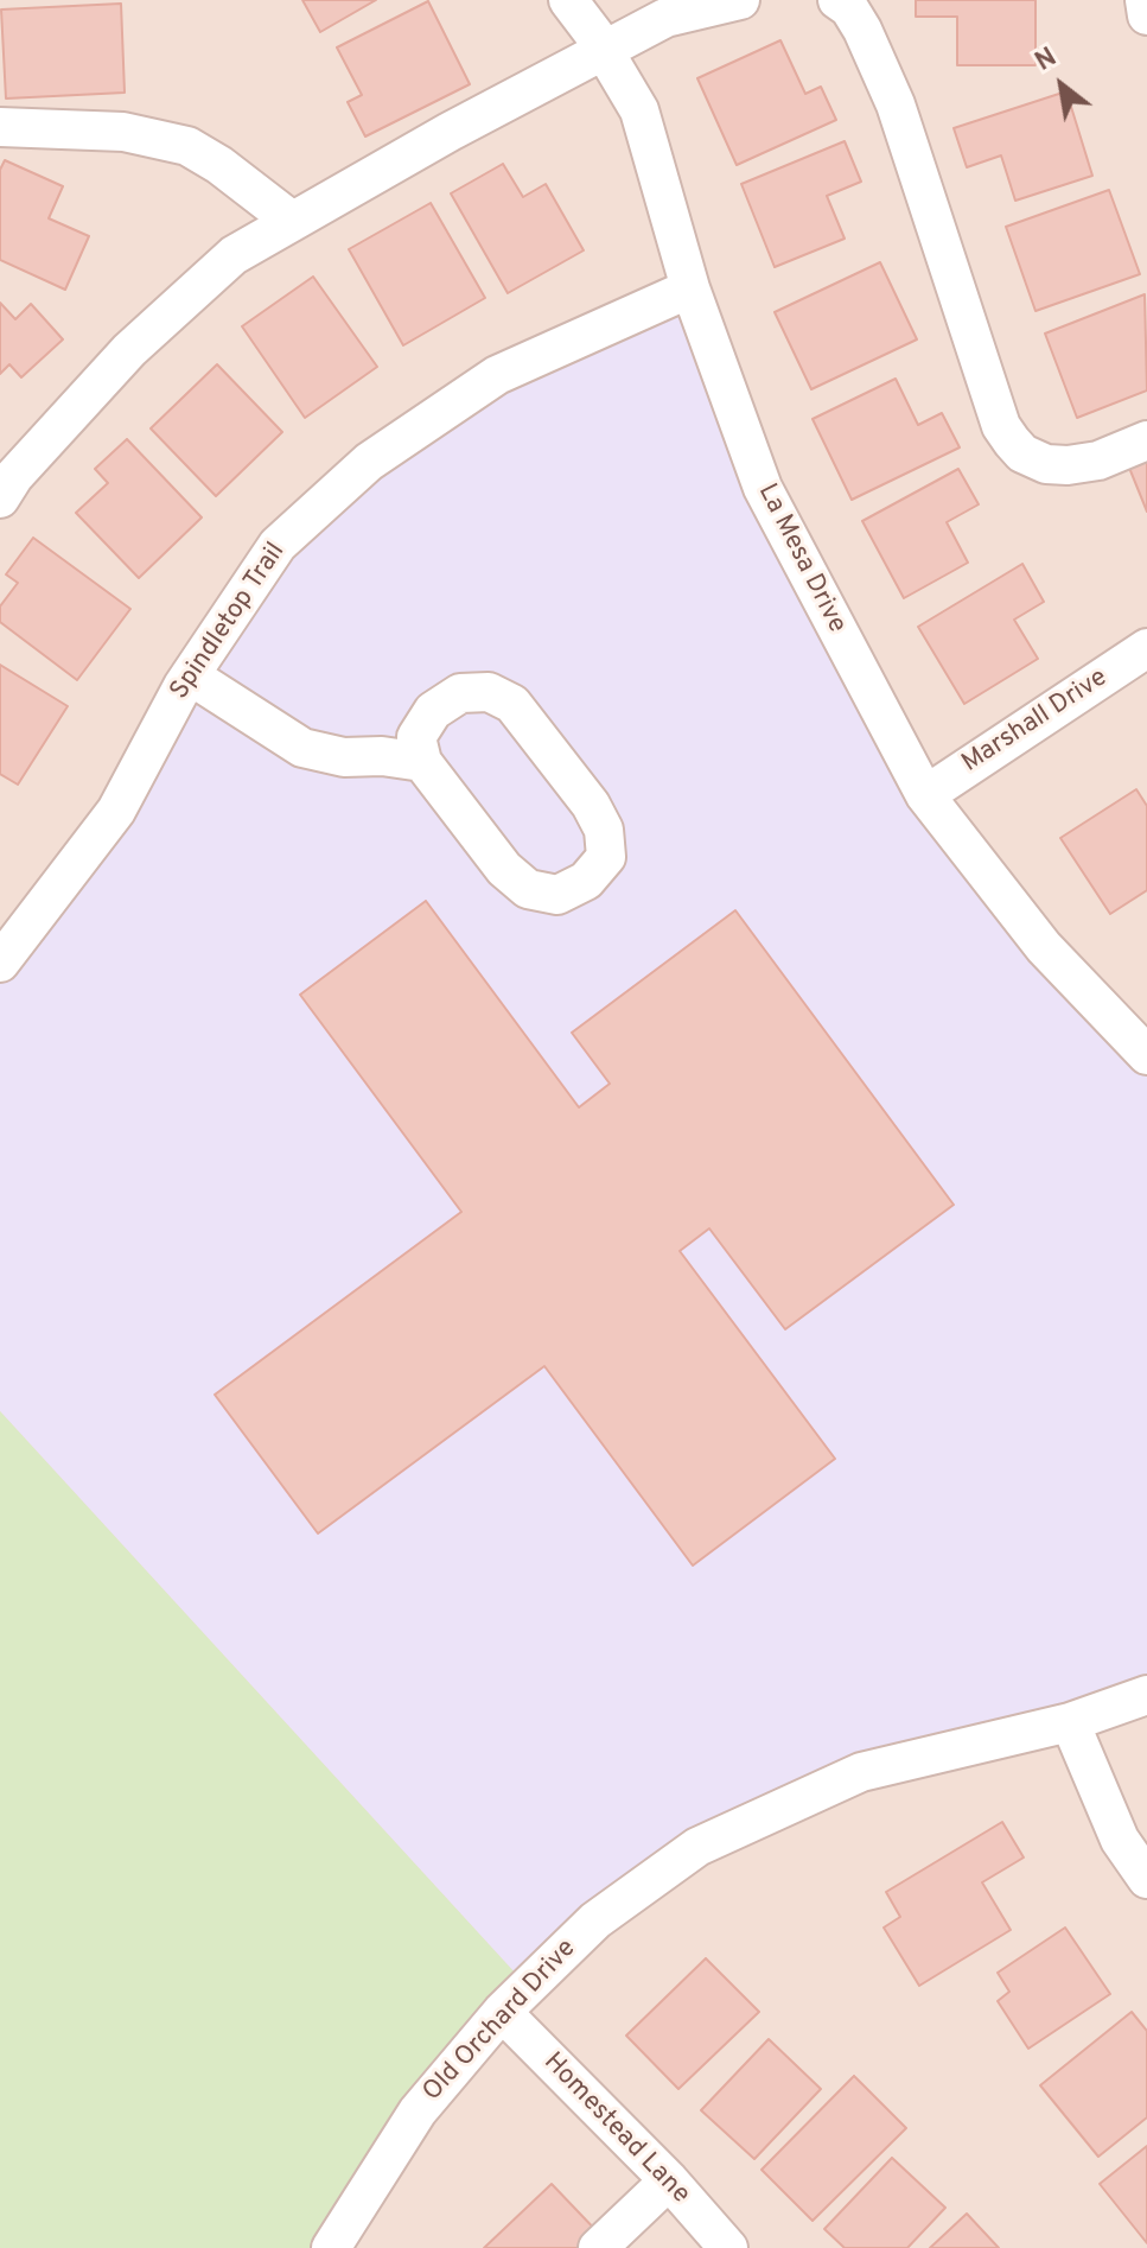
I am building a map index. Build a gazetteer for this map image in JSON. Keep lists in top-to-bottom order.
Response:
{
  "streets": {
    "street": [
      "La Mesa Drive",
      "Spindletop Trail",
      "Marshall Drive",
      "Old Orchard Drive",
      "Homestead Lane"
    ]
  },
  "crossings": [
    ["La Mesa Drive", "Spindletop Trail"],
    ["La Mesa Drive", "Marshall Drive"],
    ["Old Orchard Drive", "Homestead Lane"]
  ],
  "north": "top left"
}
